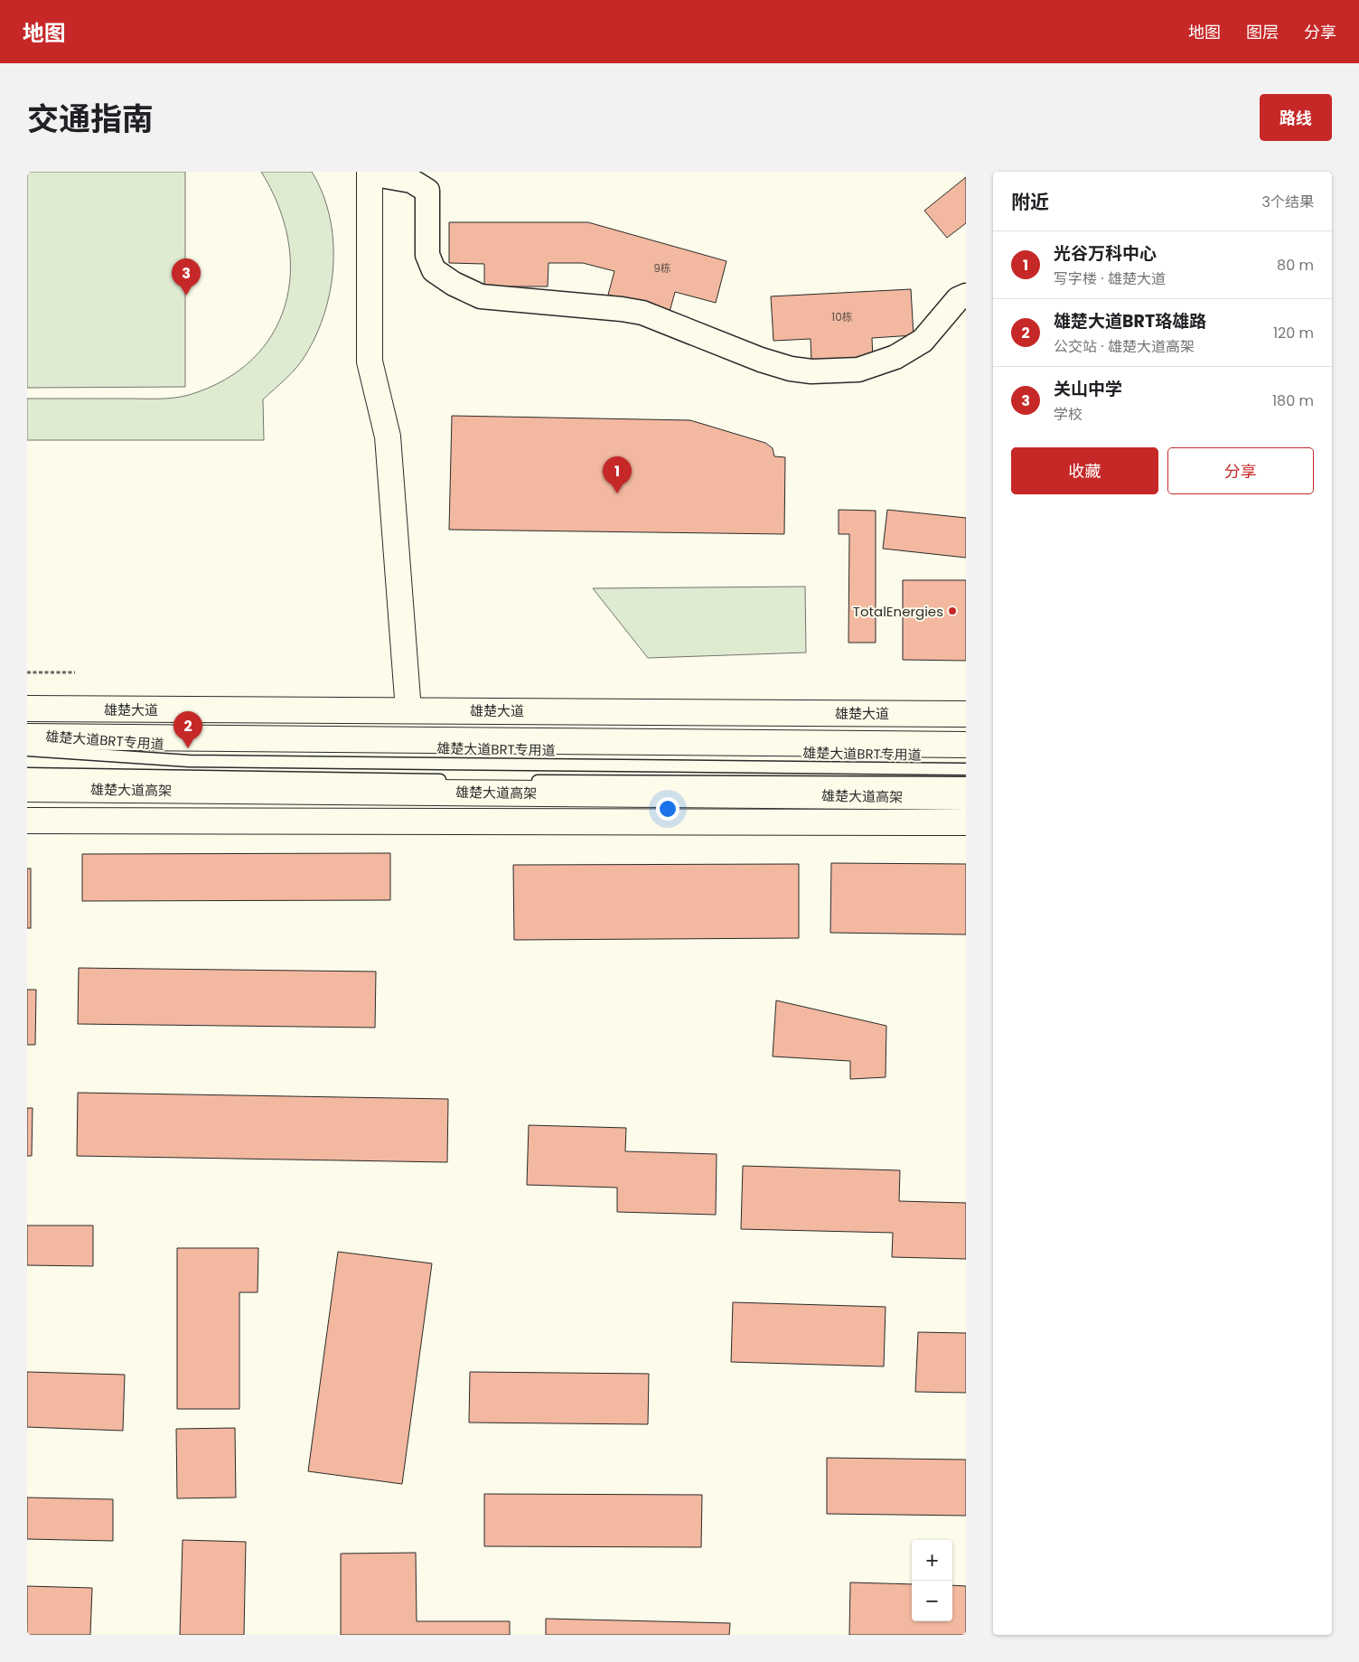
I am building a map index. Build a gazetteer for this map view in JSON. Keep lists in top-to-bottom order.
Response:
{
  "streets": {
    "main road": ["雄楚大道", "雄楚大道高架"],
    "lane": ["雄楚大道BRT专用道"]
  },
  "places": ["TotalEnergies"],
  "house_numbers": ["9栋", "10栋"],
  "page": {
    "header": "地图",
    "nav": ["地图", "图层", "分享"],
    "title": "交通指南",
    "buttons": [
      "路线",
      ["收藏", "分享"]
    ],
    "heading": ["附近", "3个结果"],
    "list": [
      {
        "mark": "1",
        "name": "光谷万科中心",
        "note": "写字楼 · 雄楚大道",
        "value": "80 m"
      },
      {
        "mark": "2",
        "name": "雄楚大道BRT珞雄路",
        "note": "公交站 · 雄楚大道高架",
        "value": "120 m"
      },
      {
        "mark": "3",
        "name": "关山中学",
        "note": "学校",
        "value": "180 m"
      }
    ],
    "pins": ["3", "1", "2"],
    "map_buttons": ["+", "−"]
  }
}
